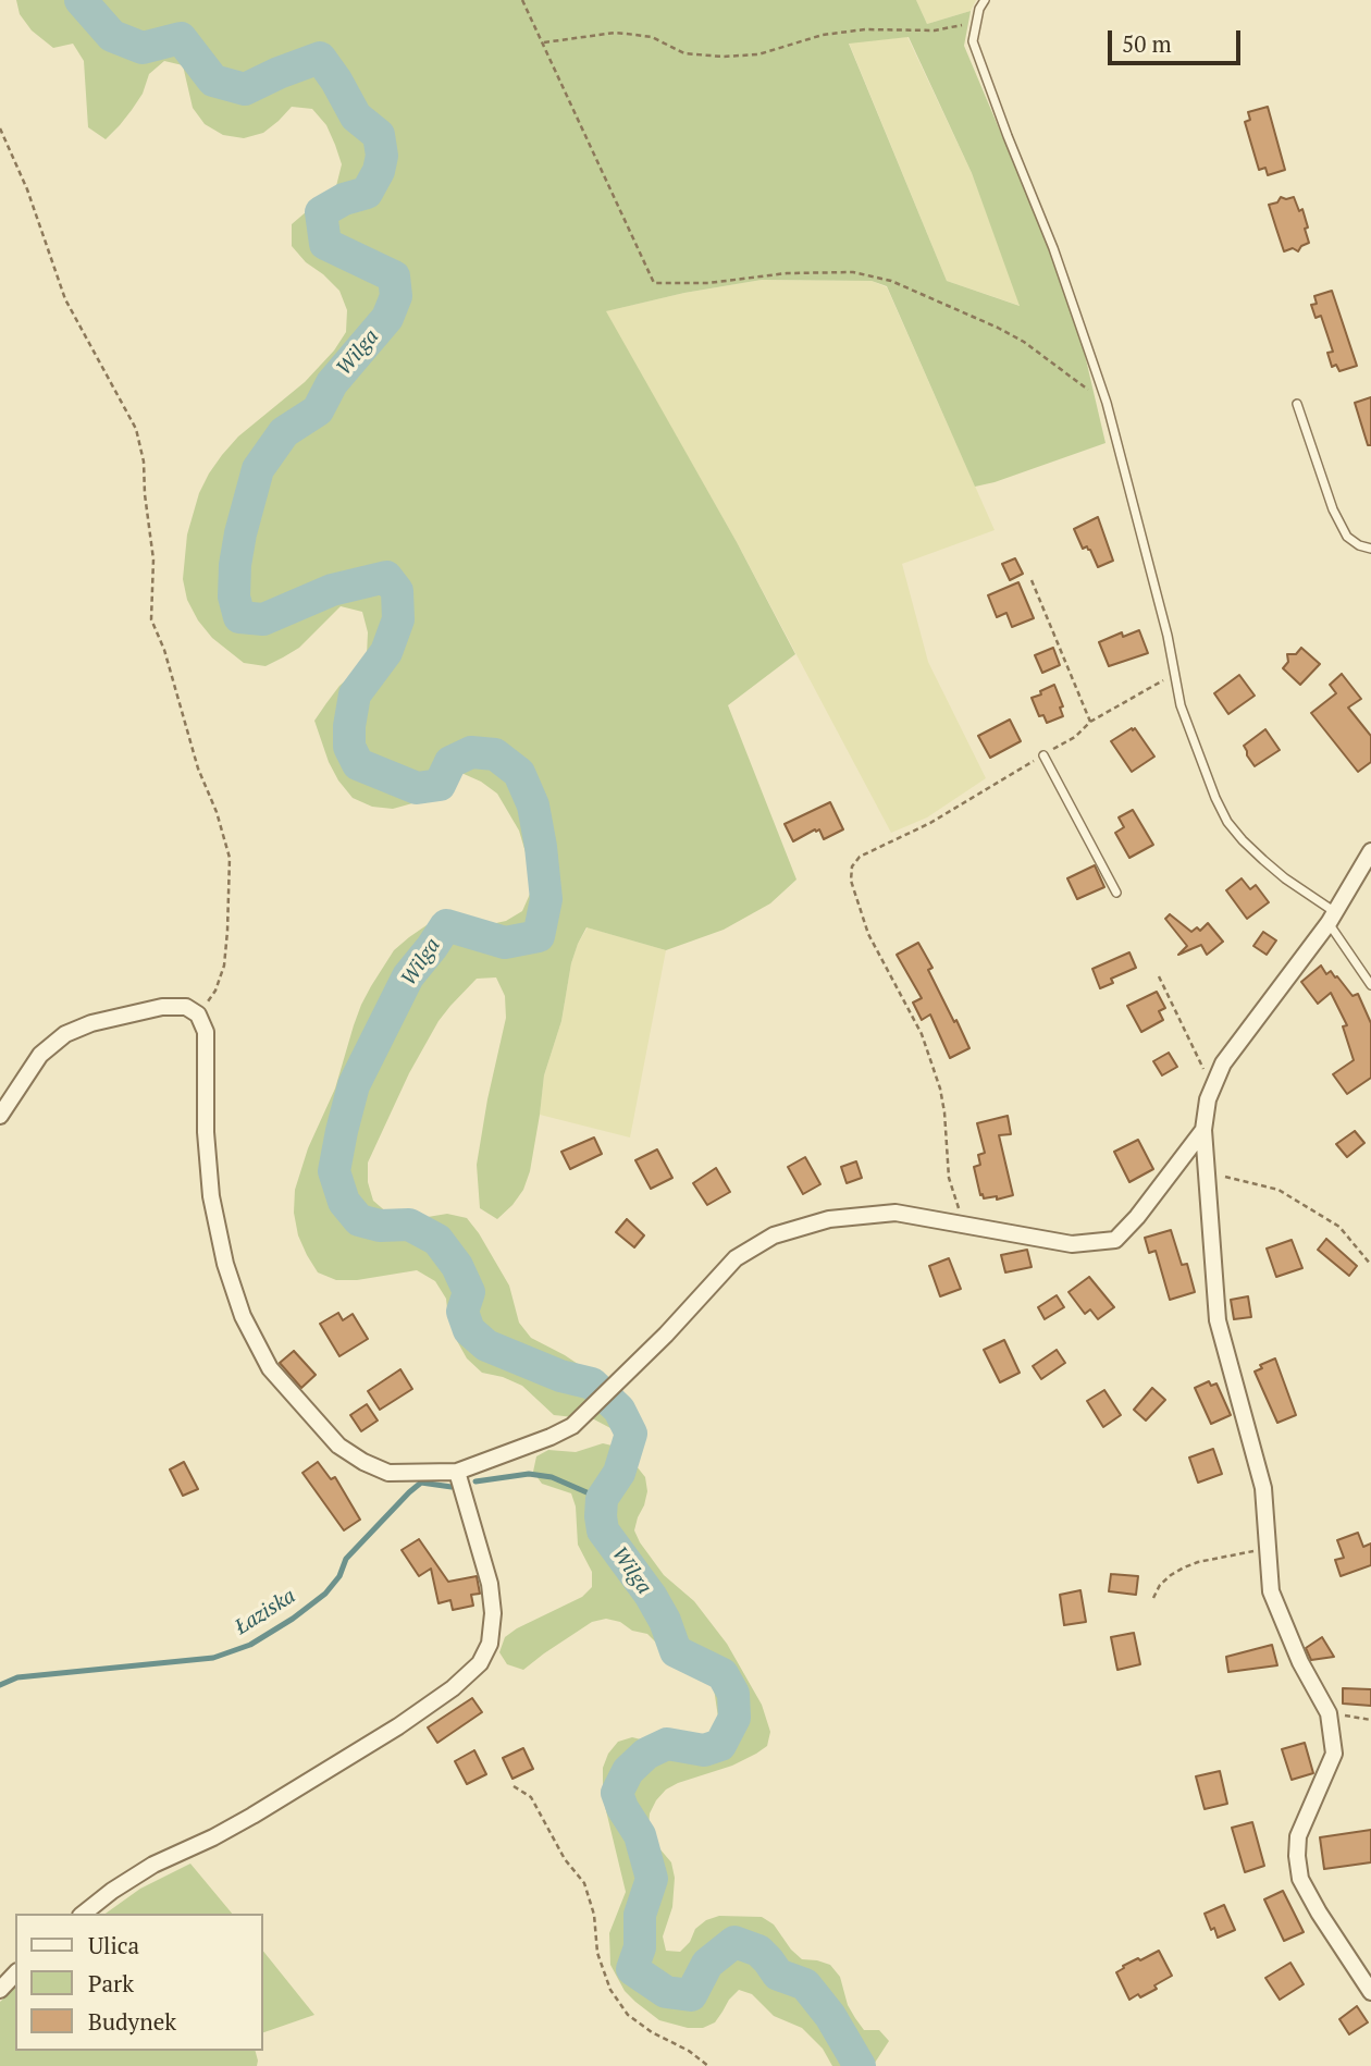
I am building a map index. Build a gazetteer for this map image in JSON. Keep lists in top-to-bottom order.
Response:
{
  "water": ["Wilga", "Łaziska"],
  "legend": ["Ulica", "Park", "Budynek"],
  "scale_bar": "50 m"
}
